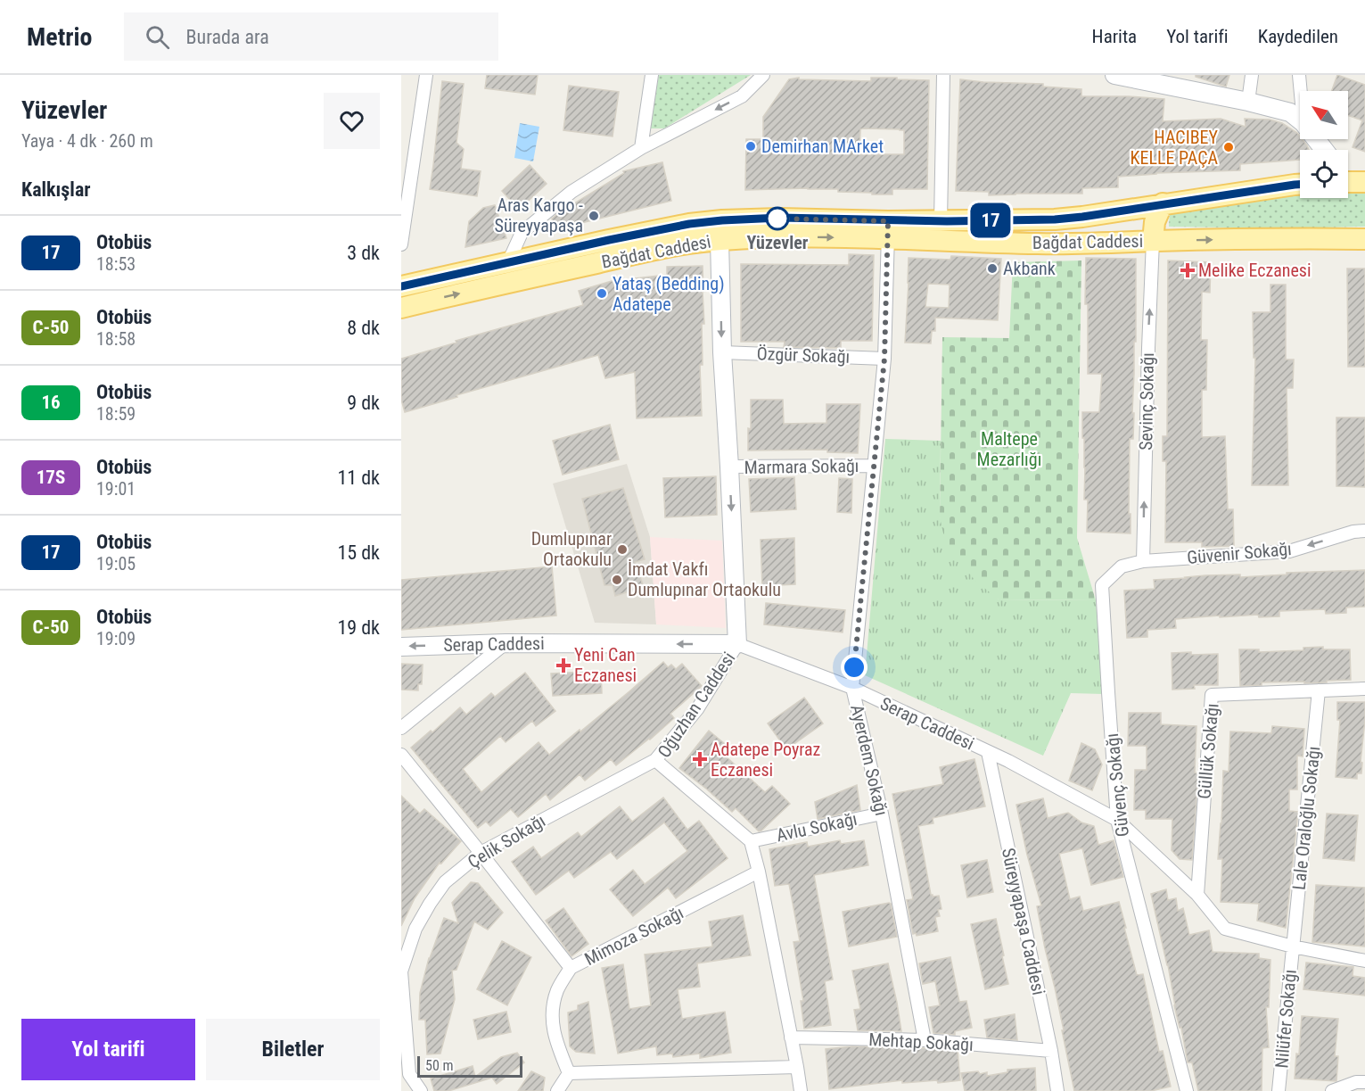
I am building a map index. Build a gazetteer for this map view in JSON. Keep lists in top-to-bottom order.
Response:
{
  "streets": {
    "main road": ["Bağdat Caddesi"],
    "street": [
      "Özgür Sokağı",
      "Sevinç Sokağı",
      "Marmara Sokağı",
      "Güvenir Sokağı",
      "Serap Caddesi",
      "Oğuzhan Caddesi",
      "Güllük Sokağı",
      "Ayerdem Sokağı",
      "Güvenç Sokağı",
      "Lale Oraloğlu Sokağı",
      "Avlu Sokağı",
      "Çelik Sokağı",
      "Süreyyapaşa Caddesi",
      "Mimoza Sokağı",
      "Nilüfer Sokağı",
      "Mehtap Sokağı"
    ]
  },
  "crossings": [
    ["Bağdat Caddesi", "Sevinç Sokağı"],
    ["Bağdat Caddesi", "Oğuzhan Caddesi"],
    ["Bağdat Caddesi", "Ayerdem Sokağı"],
    ["Özgür Sokağı", "Oğuzhan Caddesi"],
    ["Özgür Sokağı", "Ayerdem Sokağı"],
    ["Sevinç Sokağı", "Güvenir Sokağı"],
    ["Sevinç Sokağı", "Güvenç Sokağı"],
    ["Marmara Sokağı", "Oğuzhan Caddesi"],
    ["Marmara Sokağı", "Ayerdem Sokağı"],
    ["Güvenir Sokağı", "Güvenç Sokağı"],
    ["Serap Caddesi", "Oğuzhan Caddesi"],
    ["Serap Caddesi", "Güllük Sokağı"],
    ["Serap Caddesi", "Ayerdem Sokağı"],
    ["Serap Caddesi", "Güvenç Sokağı"],
    ["Serap Caddesi", "Lale Oraloğlu Sokağı"],
    ["Serap Caddesi", "Süreyyapaşa Caddesi"],
    ["Serap Caddesi", "Nilüfer Sokağı"],
    ["Oğuzhan Caddesi", "Avlu Sokağı"],
    ["Oğuzhan Caddesi", "Çelik Sokağı"],
    ["Güllük Sokağı", "Lale Oraloğlu Sokağı"],
    ["Ayerdem Sokağı", "Avlu Sokağı"],
    ["Ayerdem Sokağı", "Mehtap Sokağı"],
    ["Lale Oraloğlu Sokağı", "Nilüfer Sokağı"],
    ["Süreyyapaşa Caddesi", "Mehtap Sokağı"]
  ],
  "one_way": ["Sevinç Sokağı", "Güvenir Sokağı", "Oğuzhan Caddesi"],
  "parks": ["Maltepe Mezarlığı"],
  "places": {
    "other": [
      "Demirhan MArket",
      "HACIBEY KELLE PAÇA",
      "Aras Kargo - Süreyyapaşa",
      "Yüzevler",
      "Akbank",
      "Yataş (Bedding) Adatepe",
      "Dumlupınar Ortaokulu",
      "İmdat Vakfı Dumlupınar Ortaokulu"
    ],
    "health": ["Melike Eczanesi", "Yeni Can Eczanesi", "Adatepe Poyraz Eczanesi"]
  },
  "lines": ["bus line 17"],
  "scale_bar": "50 m",
  "north": "top left",
  "page": {
    "header": "Metrio",
    "search": "Burada ara",
    "nav": ["Harita", "Yol tarifi", "Kaydedilen"],
    "heading": [
      ["Yüzevler", "Yaya · 4 dk · 260 m"],
      "Kalkışlar"
    ],
    "on_map": "17",
    "list": [
      {
        "mark": "17",
        "name": "Otobüs",
        "note": "18:53",
        "value": "3 dk"
      },
      {
        "mark": "C-50",
        "name": "Otobüs",
        "note": "18:58",
        "value": "8 dk"
      },
      {
        "mark": "16",
        "name": "Otobüs",
        "note": "18:59",
        "value": "9 dk"
      },
      {
        "mark": "17S",
        "name": "Otobüs",
        "note": "19:01",
        "value": "11 dk"
      },
      {
        "mark": "17",
        "name": "Otobüs",
        "note": "19:05",
        "value": "15 dk"
      },
      {
        "mark": "C-50",
        "name": "Otobüs",
        "note": "19:09",
        "value": "19 dk"
      }
    ],
    "buttons": ["Yol tarifi", "Biletler"],
    "scale": "50 m"
  }
}
